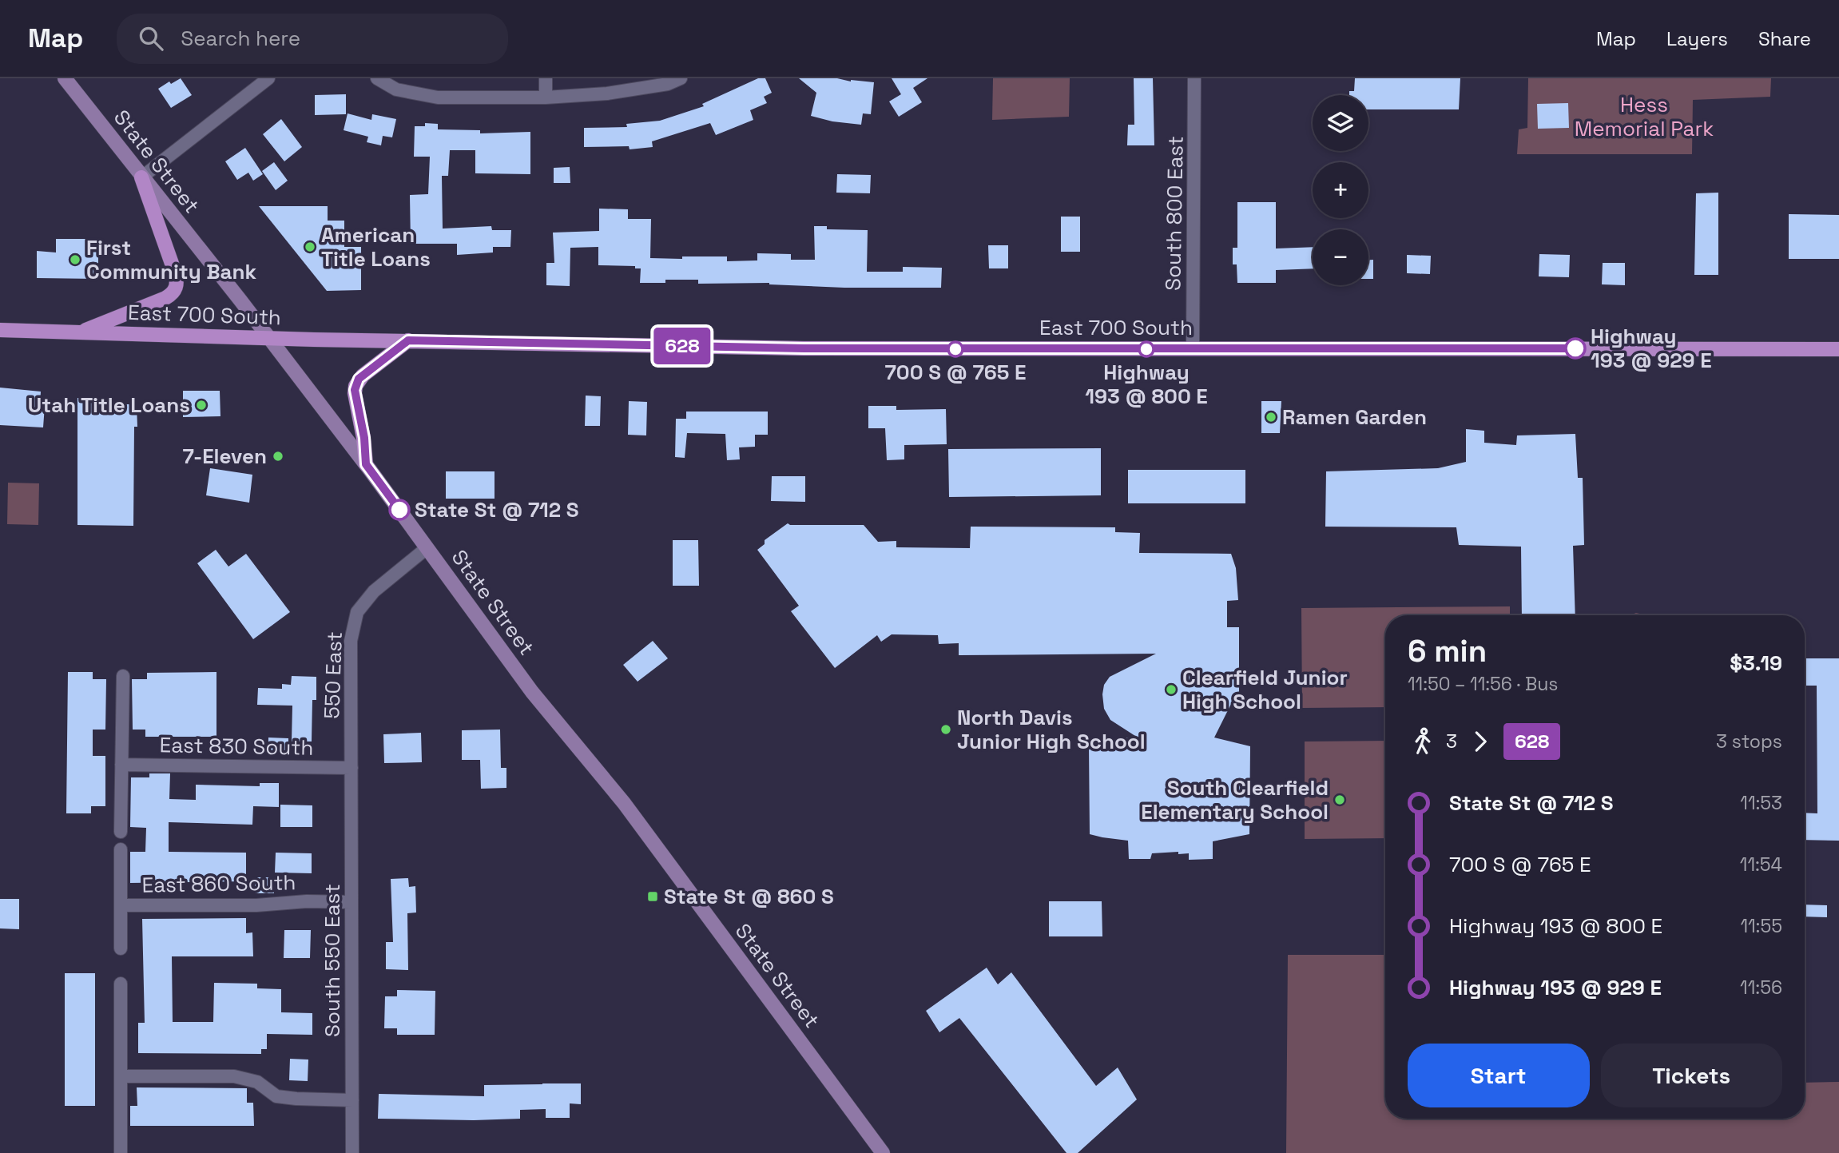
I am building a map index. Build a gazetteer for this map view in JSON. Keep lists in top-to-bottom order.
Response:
{
  "streets": {
    "main road": ["State Street", "East 700 South"],
    "street": [
      "South 800 East",
      "550 East",
      "East 830 South",
      "East 860 South",
      "South 550 East"
    ]
  },
  "crossings": [
    ["State Street", "East 700 South"],
    ["State Street", "550 East"],
    ["South 800 East", "East 700 South"],
    ["550 East", "East 830 South"],
    ["550 East", "South 550 East"],
    ["East 830 South", "South 550 East"],
    ["East 860 South", "South 550 East"]
  ],
  "parks": ["Hess Memorial Park"],
  "places": {
    "other": [
      "American Title Loans",
      "First Community Bank",
      "Highway 193 @ 929 E",
      "700 S @ 765 E",
      "Highway 193 @ 800 E",
      "Utah Title Loans",
      "Ramen Garden",
      "7-Eleven",
      "State St @ 712 S",
      "Clearfield Junior High School",
      "North Davis Junior High School",
      "South Clearfield Elementary School"
    ],
    "transit": ["State St @ 860 S"]
  },
  "lines": ["bus line 628"],
  "page": {
    "header": "Map",
    "search": "Search here",
    "nav": ["Map", "Layers", "Share"],
    "on_map": "628",
    "map_buttons": ["+", "−"],
    "heading": ["6 min", "11:50 – 11:56 · Bus", "$3.19"],
    "legs": ["3", "628", "3 stops"],
    "list": [
      {
        "name": "State St @ 712 S",
        "value": "11:53"
      },
      {
        "name": "700 S @ 765 E",
        "value": "11:54"
      },
      {
        "name": "Highway 193 @ 800 E",
        "value": "11:55"
      },
      {
        "name": "Highway 193 @ 929 E",
        "value": "11:56"
      }
    ],
    "buttons": ["Start", "Tickets"]
  }
}
